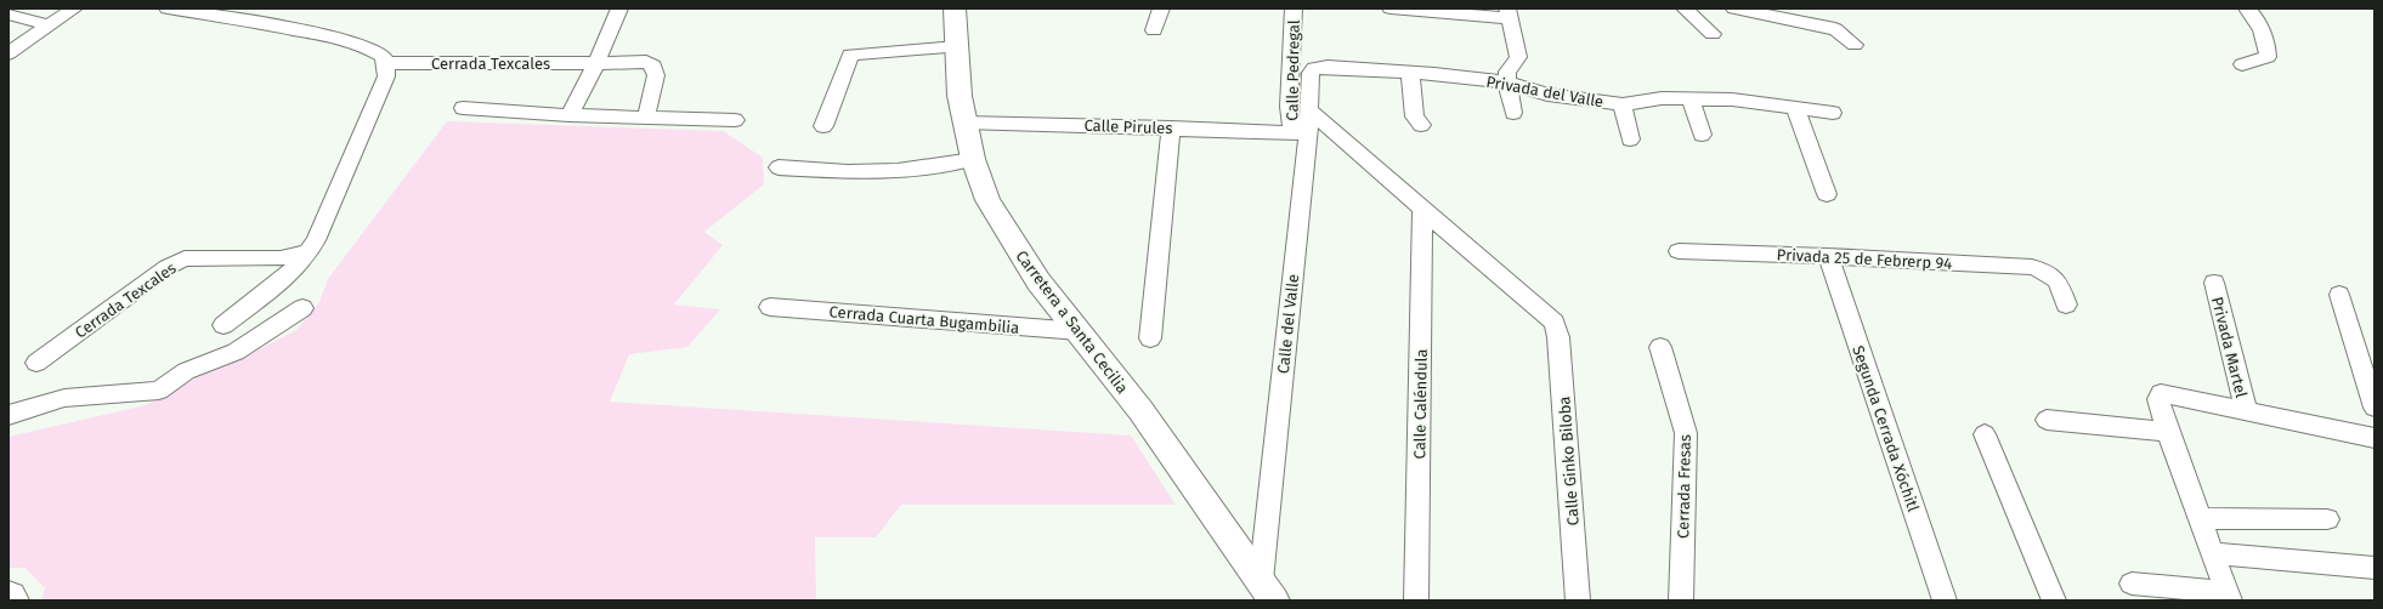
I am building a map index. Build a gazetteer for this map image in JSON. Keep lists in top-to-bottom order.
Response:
{
  "streets": {
    "main road": ["Carretera a Santa Cecilia"],
    "street": [
      "Cerrada Texcales",
      "Calle Pedregal",
      "Privada del Valle",
      "Calle Pirules",
      "Privada 25 de Febrerp 94",
      "Cerrada Cuarta Bugambilia",
      "Calle del Valle",
      "Privada Martel",
      "Calle Caléndula",
      "Segunda Cerrada Xóchitl",
      "Calle Ginko Biloba",
      "Cerrada Fresas"
    ]
  },
  "crossings": [
    ["Calle Pedregal", "Calle Pirules"],
    ["Calle Pedregal", "Calle del Valle"],
    ["Privada del Valle", "Calle del Valle"],
    ["Calle Pirules", "Carretera a Santa Cecilia"],
    ["Calle Pirules", "Calle del Valle"],
    ["Privada 25 de Febrerp 94", "Segunda Cerrada Xóchitl"],
    ["Cerrada Cuarta Bugambilia", "Carretera a Santa Cecilia"],
    ["Carretera a Santa Cecilia", "Calle del Valle"],
    ["Calle Caléndula", "Calle Ginko Biloba"]
  ]
}
